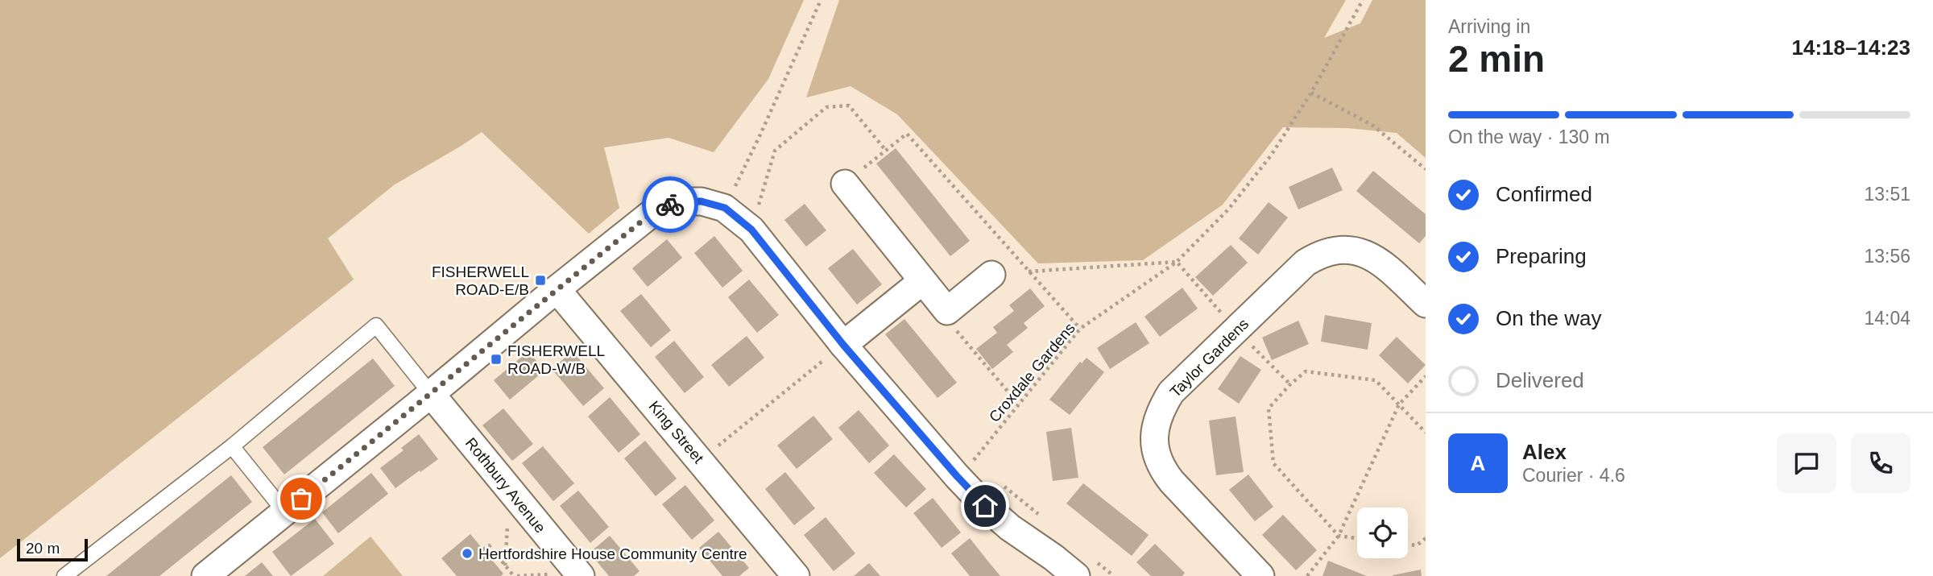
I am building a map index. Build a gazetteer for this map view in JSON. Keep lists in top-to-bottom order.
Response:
{
  "streets": {
    "street": ["Taylor Gardens", "King Street", "Rothbury Avenue"],
    "path": ["Croxdale Gardens"]
  },
  "places": {
    "transit": ["FISHERWELL ROAD-E/B", "FISHERWELL ROAD-W/B"],
    "other": ["Hertfordshire House Community Centre"]
  },
  "scale_bar": "20 m",
  "page": {
    "heading": ["2 min", "Arriving in", "14:18–14:23"],
    "panel": ["Alex", "Courier · 4.6"],
    "bar": "On the way · 130 m",
    "list": [
      ["Confirmed", "13:51"],
      ["Preparing", "13:56"],
      ["On the way", "14:04"],
      "Delivered"
    ],
    "round": "A",
    "scale": "20 m"
  }
}
